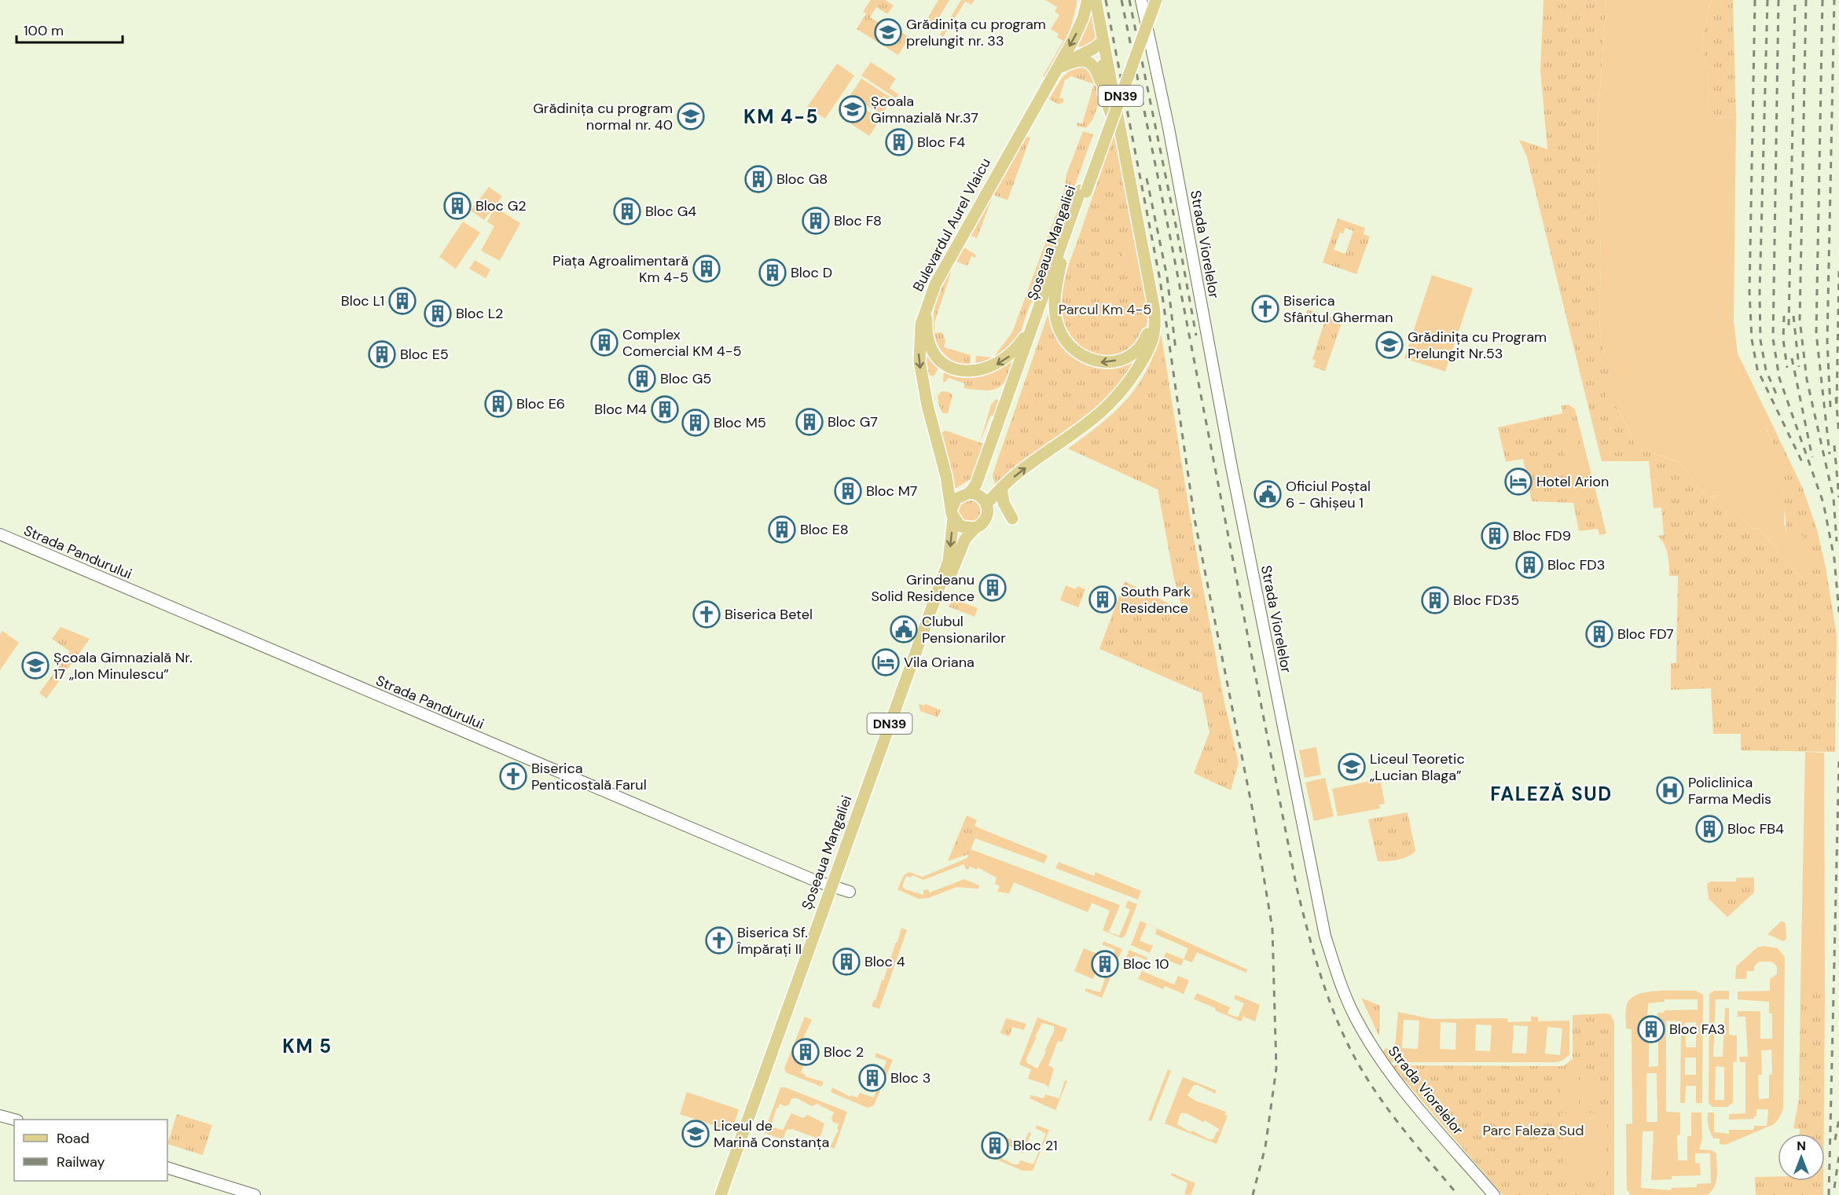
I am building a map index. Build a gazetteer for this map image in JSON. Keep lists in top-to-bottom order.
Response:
{
  "streets": {
    "main road": ["DN39", "Bulevardul Aurel Vlaicu", "Șoseaua Mangaliei"],
    "street": ["Strada Viorelelor", "Strada Pandurului"]
  },
  "crossings": [
    ["DN39", "Bulevardul Aurel Vlaicu"],
    ["DN39", "Șoseaua Mangaliei"],
    ["Bulevardul Aurel Vlaicu", "Șoseaua Mangaliei"],
    ["Șoseaua Mangaliei", "Strada Pandurului"]
  ],
  "districts": ["KM 4-5", "FALEZĂ SUD", "KM 5"],
  "parks": ["Parcul Km 4-5", "Parc Faleza Sud"],
  "places": {
    "school or university": [
      "Grădinița cu program prelungit nr. 33",
      "Școala Gimnazială Nr.37",
      "Grădinița cu program normal nr. 40",
      "Grădinița cu Program Prelungit Nr.53",
      "Școala Gimnazială Nr. 17 „Ion Minulescu”",
      "Liceul Teoretic „Lucian Blaga”",
      "Liceul de Marină Constanța"
    ],
    "building": [
      "Bloc F4",
      "Bloc G8",
      "Bloc G2",
      "Bloc G4",
      "Bloc F8",
      "Piața Agroalimentară Km 4-5",
      "Bloc D",
      "Bloc L1",
      "Bloc L2",
      "Complex Comercial KM 4-5",
      "Bloc E5",
      "Bloc G5",
      "Bloc E6",
      "Bloc M4",
      "Bloc G7",
      "Bloc M5",
      "Bloc M7",
      "Bloc E8",
      "Bloc FD9",
      "Bloc FD3",
      "Grindeanu Solid Residence",
      "South Park Residence",
      "Bloc FD35",
      "Bloc FD7",
      "Bloc FB4",
      "Bloc 4",
      "Bloc 10",
      "Bloc FA3",
      "Bloc 2",
      "Bloc 3",
      "Bloc 21"
    ],
    "church": [
      "Biserica Sfântul Gherman",
      "Biserica Betel",
      "Biserica Penticostală Farul",
      "Biserica Sf. Împărați II"
    ],
    "hotel": ["Hotel Arion", "Vila Oriana"],
    "public building": ["Oficiul Poștal 6 - Ghișeu 1", "Clubul Pensionarilor"],
    "hospital": ["Policlinica Farma Medis"]
  },
  "legend": ["Road", "Railway"],
  "scale_bar": "100 m",
  "north": "top"
}
